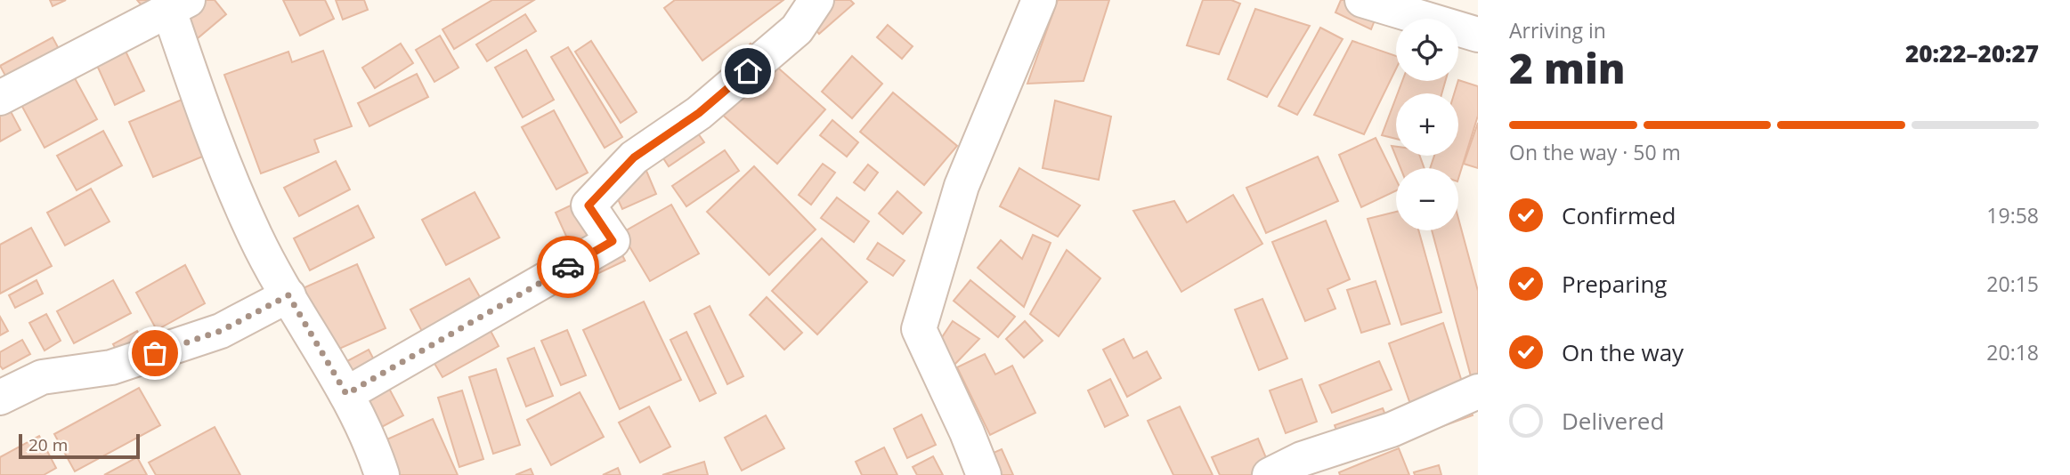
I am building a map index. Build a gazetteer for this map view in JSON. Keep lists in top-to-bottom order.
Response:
{
  "scale_bar": "20 m",
  "page": {
    "heading": ["2 min", "Arriving in", "20:22–20:27"],
    "map_buttons": ["+", "−"],
    "bar": "On the way · 50 m",
    "list": [
      ["Confirmed", "19:58"],
      ["Preparing", "20:15"],
      ["On the way", "20:18"],
      "Delivered"
    ],
    "scale": "20 m"
  }
}
